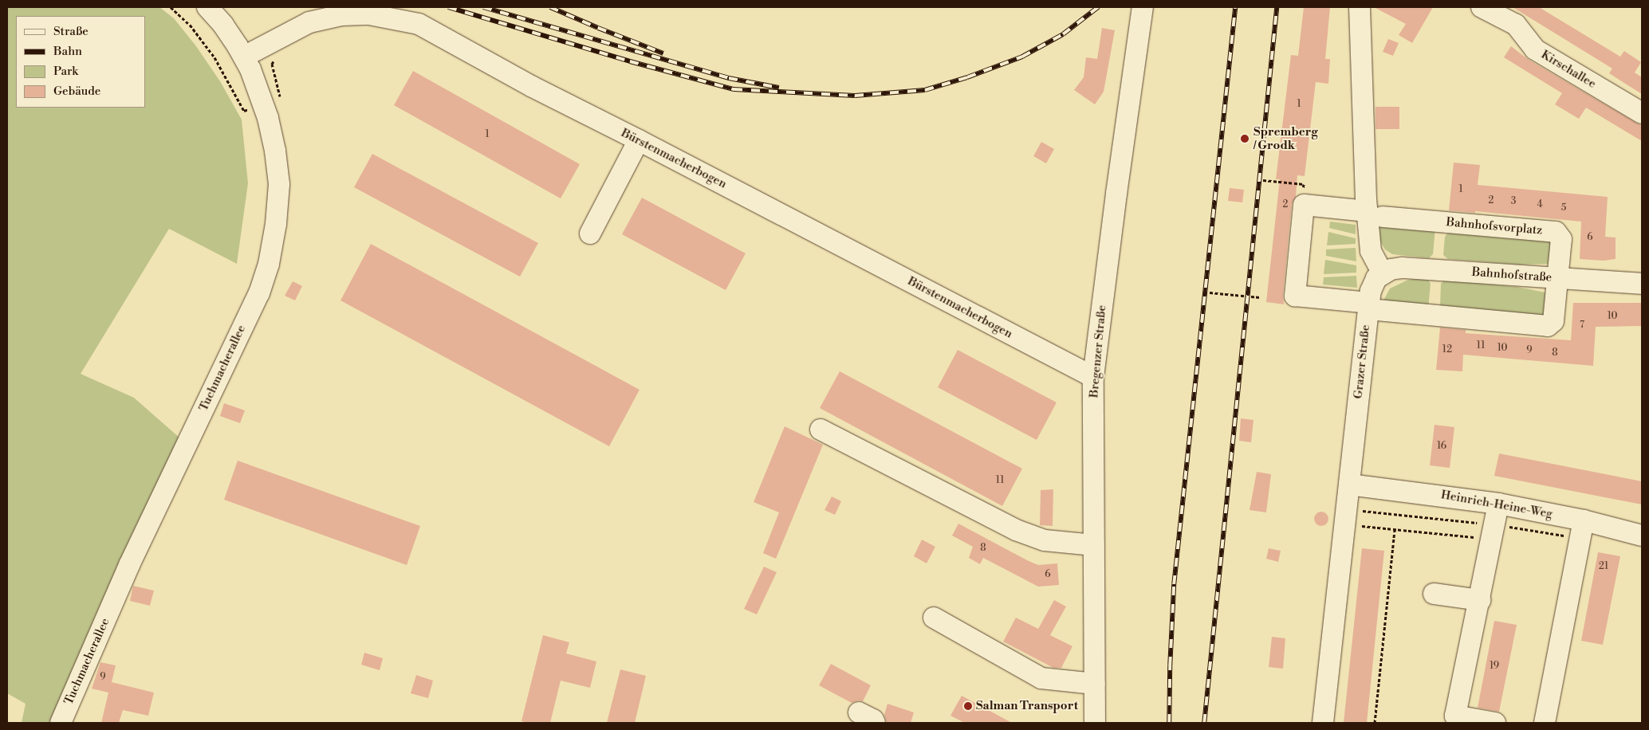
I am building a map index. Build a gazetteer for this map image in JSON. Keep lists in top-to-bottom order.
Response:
{
  "streets": {
    "street": [
      "Kirschallee",
      "Bürstenmacherbogen",
      "Bahnhofsvorplatz",
      "Bahnhofstraße",
      "Bregenzer Straße",
      "Grazer Straße",
      "Tuchmacherallee",
      "Heinrich-Heine-Weg"
    ]
  },
  "crossings": [
    ["Bürstenmacherbogen", "Bregenzer Straße"],
    ["Bürstenmacherbogen", "Tuchmacherallee"],
    ["Bahnhofsvorplatz", "Bahnhofstraße"],
    ["Bahnhofsvorplatz", "Grazer Straße"],
    ["Bahnhofstraße", "Grazer Straße"],
    ["Grazer Straße", "Heinrich-Heine-Weg"]
  ],
  "places": ["Spremberg / Grodk", "Salman Transport"],
  "house_numbers": [
    "1",
    "1",
    "1",
    "2",
    "3",
    "2",
    "4",
    "5",
    "6",
    "10",
    "7",
    "11",
    "10",
    "12",
    "9",
    "8",
    "16",
    "11",
    "8",
    "21",
    "6",
    "19",
    "9"
  ],
  "legend": [
    "Straße",
    "Bahn",
    "Park",
    "Gebäude"
  ]
}
